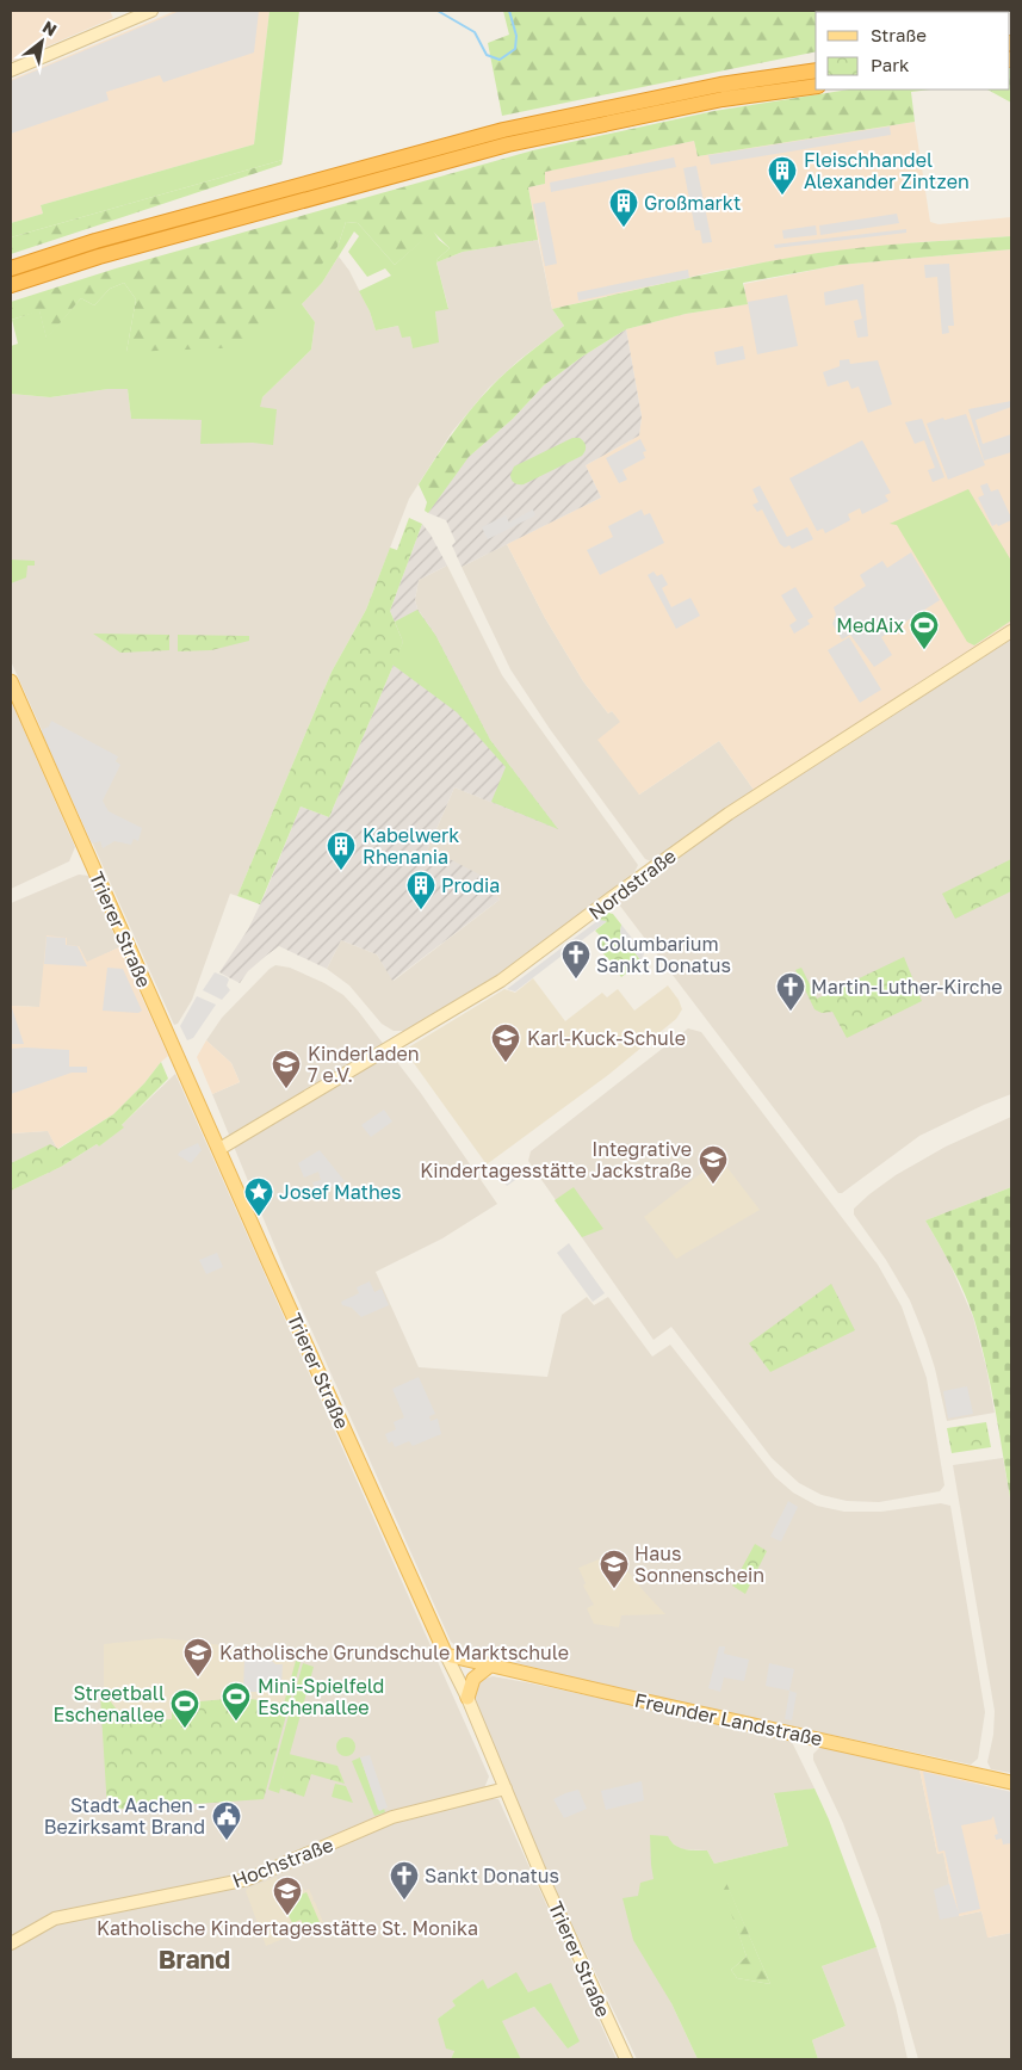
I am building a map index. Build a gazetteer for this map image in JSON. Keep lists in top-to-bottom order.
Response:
{
  "streets": {
    "main road": ["Trierer Straße", "Freunder Landstraße"],
    "street": ["Nordstraße", "Hochstraße"]
  },
  "crossings": [
    ["Nordstraße", "Trierer Straße"],
    ["Trierer Straße", "Freunder Landstraße"],
    ["Trierer Straße", "Hochstraße"]
  ],
  "districts": ["Brand"],
  "places": {
    "building": [
      "Fleischhandel Alexander Zintzen",
      "Großmarkt",
      "Kabelwerk Rhenania",
      "Prodia"
    ],
    "sports": ["MedAix", "Mini-Spielfeld Eschenallee", "Streetball Eschenallee"],
    "church": ["Columbarium Sankt Donatus", "Martin-Luther-Kirche", "Sankt Donatus"],
    "school or university": [
      "Karl-Kuck-Schule",
      "Kinderladen 7 e.V.",
      "Integrative Kindertagesstätte Jackstraße",
      "Haus Sonnenschein",
      "Katholische Grundschule Marktschule",
      "Katholische Kindertagesstätte St. Monika"
    ],
    "place": ["Josef Mathes"],
    "public building": ["Stadt Aachen - Bezirksamt Brand"]
  },
  "legend": ["Straße", "Park"],
  "north": "top right"
}
